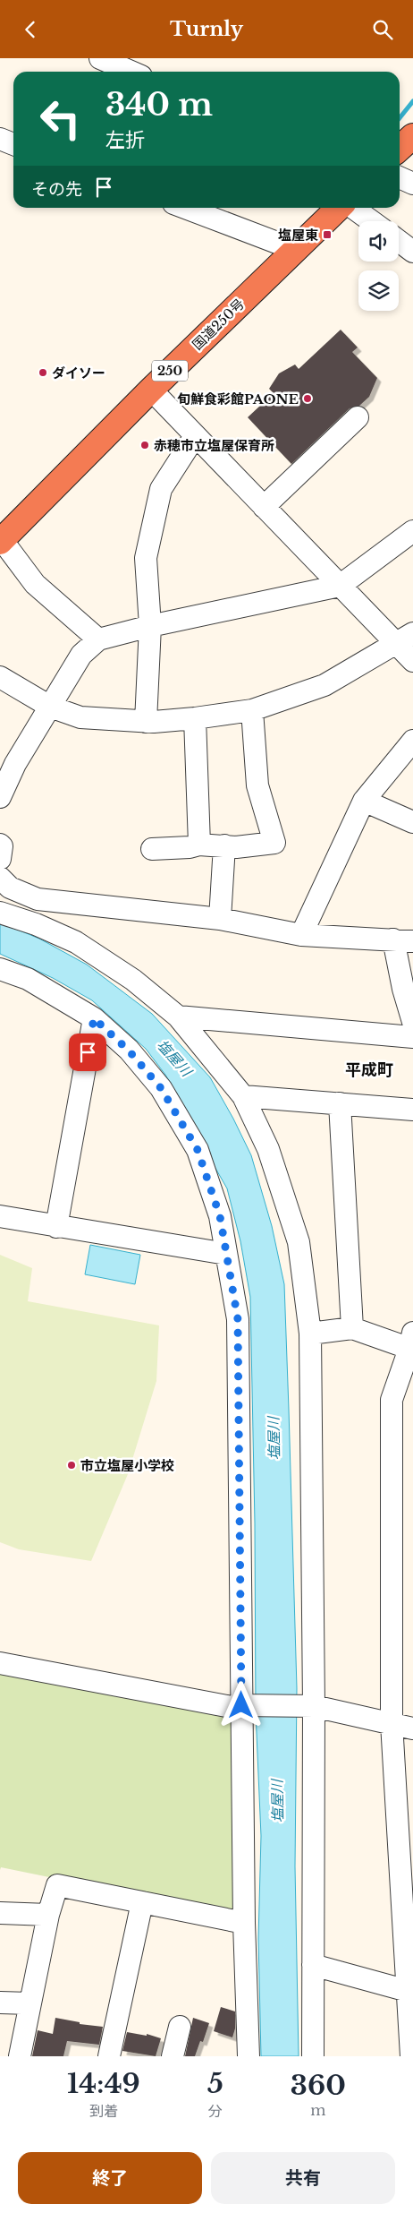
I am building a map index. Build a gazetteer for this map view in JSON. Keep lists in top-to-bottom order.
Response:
{
  "streets": {
    "highway": ["国道250号", "250"]
  },
  "districts": ["平成町"],
  "water": ["塩屋川"],
  "places": {
    "transit": ["塩屋東"],
    "other": [
      "ダイソー",
      "旬鮮食彩館PAONE",
      "赤穂市立塩屋保育所",
      "市立塩屋小学校"
    ]
  },
  "page": {
    "header": "Turnly",
    "turn": ["340 m", "左折"],
    "then": "その先",
    "eta": [
      "14:49",
      "到着",
      "5",
      "分",
      "360",
      "m"
    ],
    "buttons": ["終了", "共有"]
  }
}
